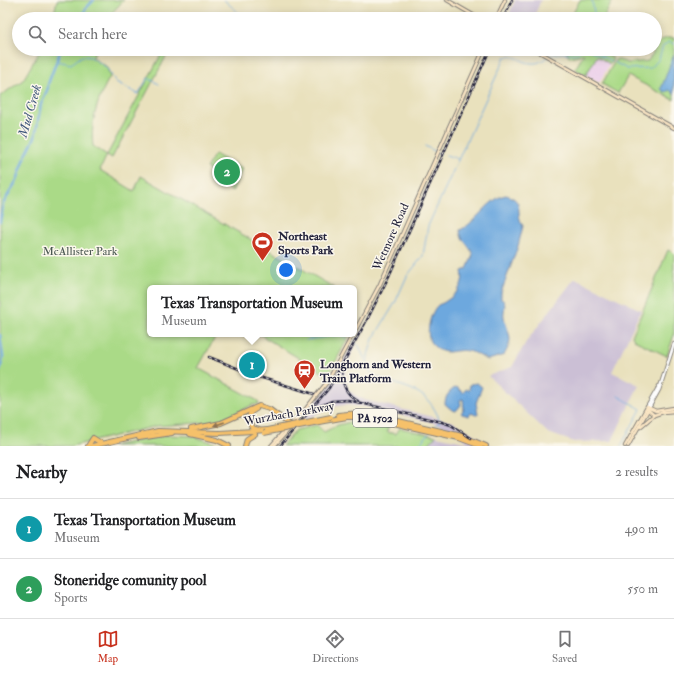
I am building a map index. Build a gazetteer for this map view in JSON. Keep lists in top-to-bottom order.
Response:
{
  "streets": {
    "highway": ["Wurzbach Parkway", "PA 1502"],
    "main road": ["Wetmore Road"]
  },
  "water": ["Mud Creek"],
  "parks": ["McAllister Park"],
  "places": {
    "sports": ["Northeast Sports Park"],
    "station": ["Longhorn and Western Train Platform"]
  },
  "page": {
    "search": "Search here",
    "pins": ["2", "1"],
    "popup": ["Texas Transportation Museum", "Museum"],
    "heading": ["Nearby", "2 results"],
    "list": [
      {
        "mark": "1",
        "name": "Texas Transportation Museum",
        "note": "Museum",
        "value": "490 m"
      },
      {
        "mark": "2",
        "name": "Stoneridge comunity pool",
        "note": "Sports",
        "value": "550 m"
      }
    ],
    "nav": ["Map", "Directions", "Saved"]
  }
}
